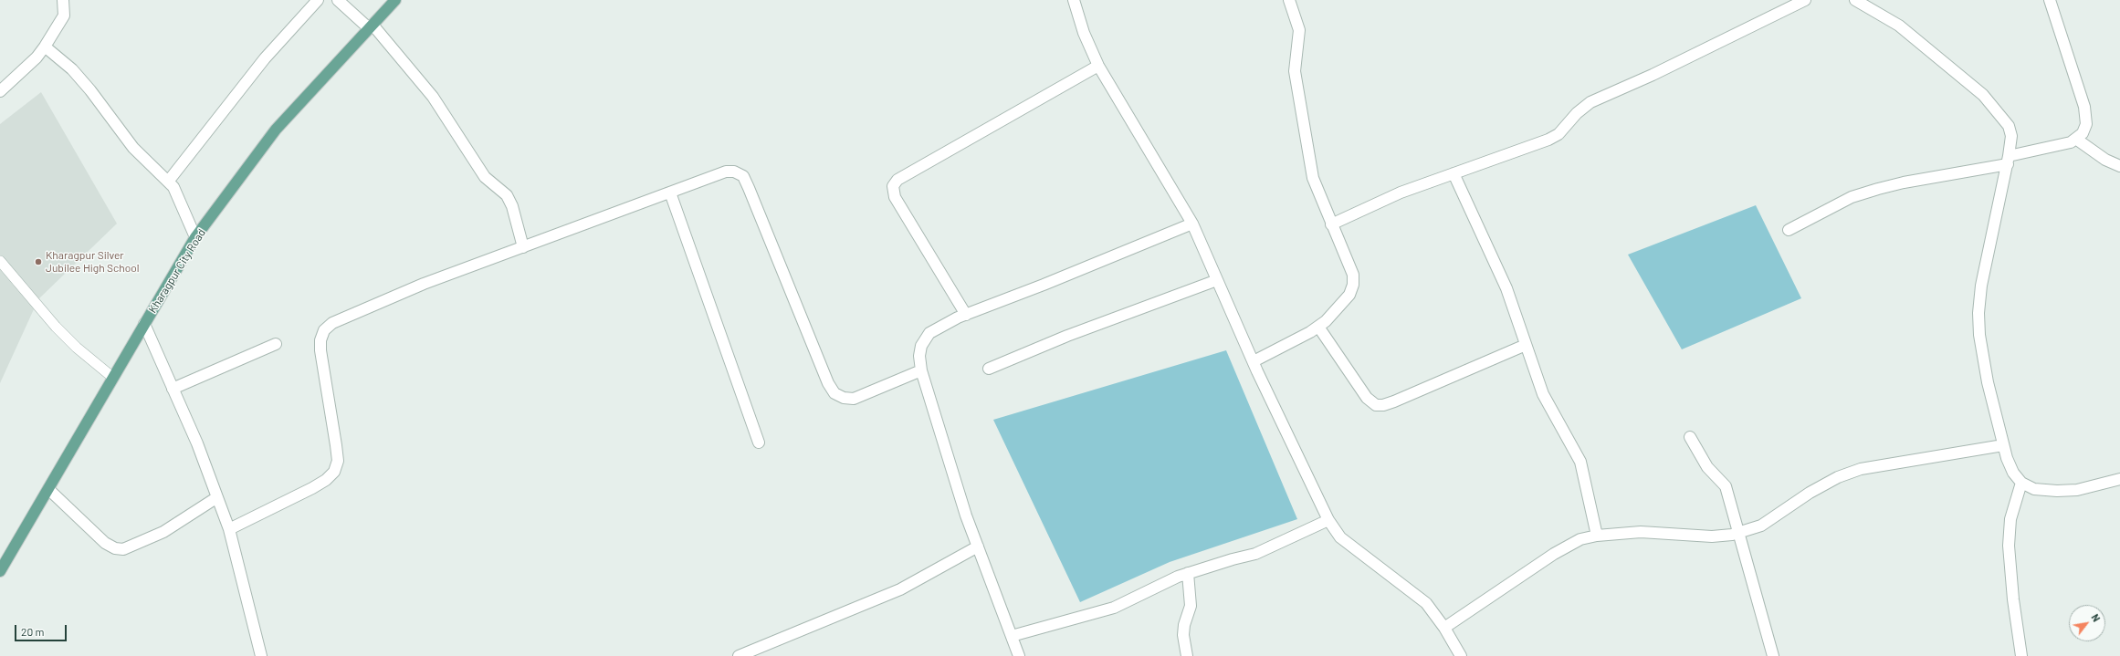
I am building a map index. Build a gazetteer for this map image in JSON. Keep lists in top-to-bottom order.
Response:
{
  "streets": {
    "main road": ["Kharagpur City Road"]
  },
  "places": ["Kharagpur Silver Jubilee High School"],
  "scale_bar": "20 m",
  "north": "top right"
}
